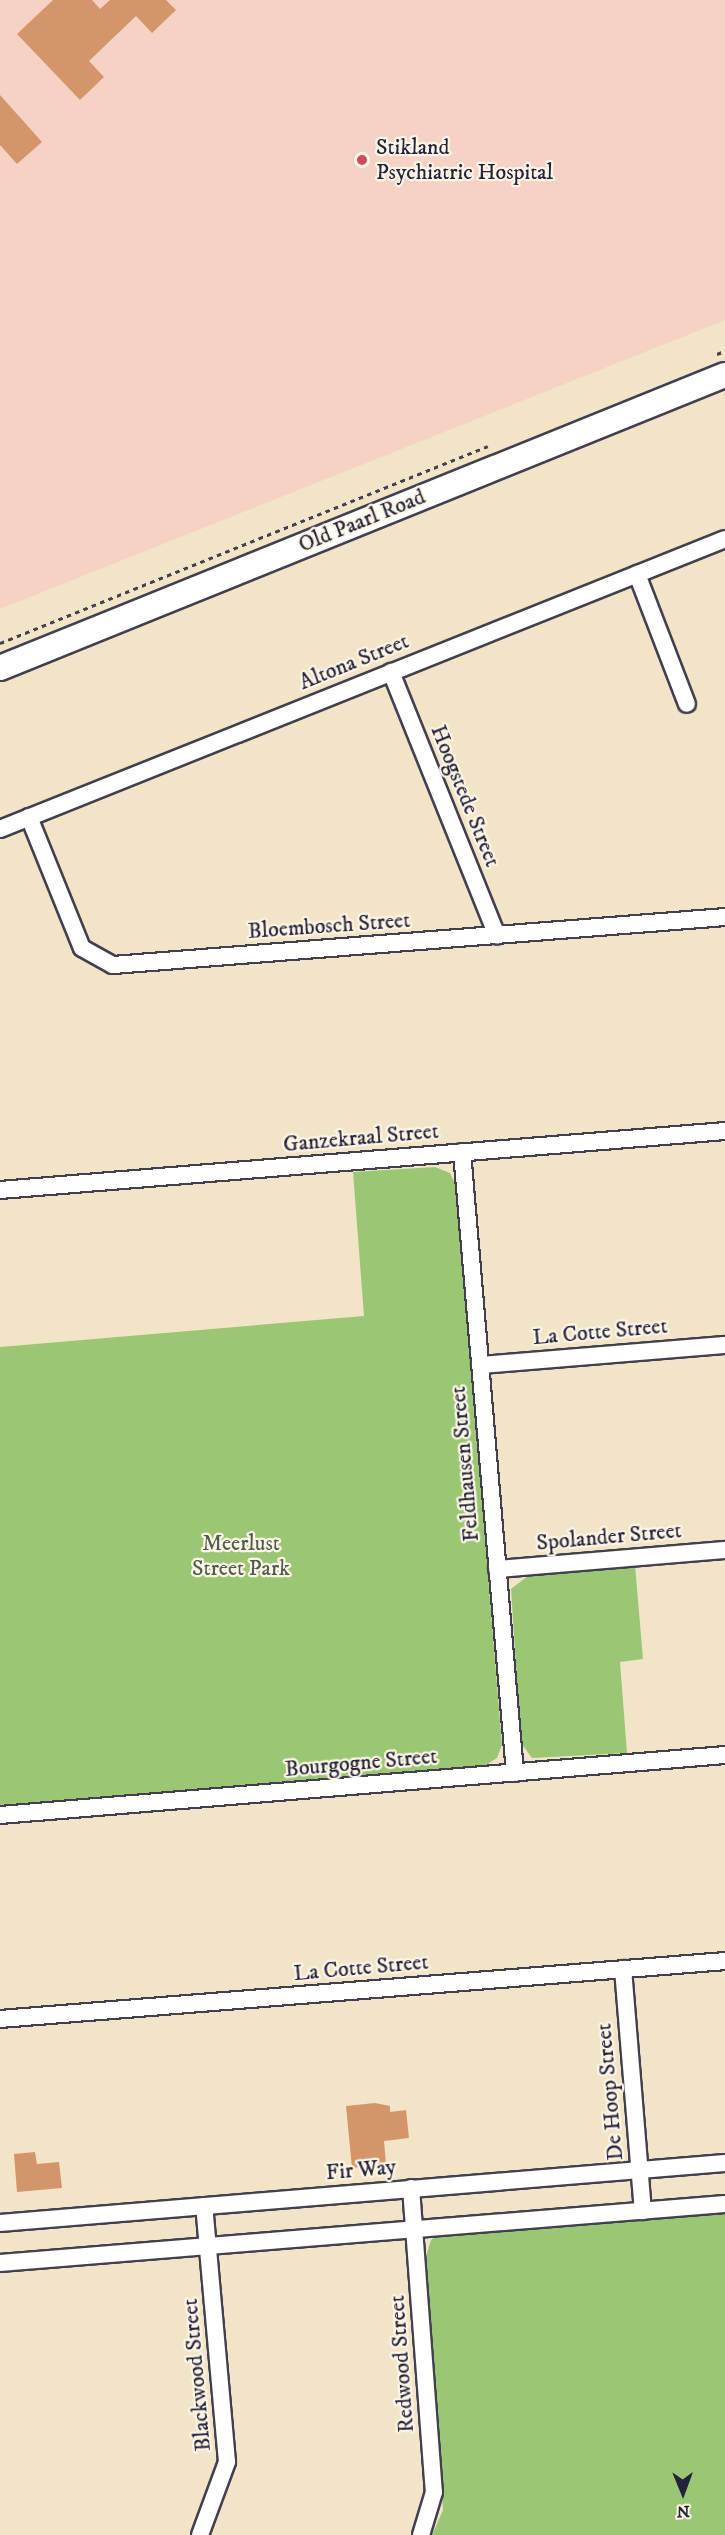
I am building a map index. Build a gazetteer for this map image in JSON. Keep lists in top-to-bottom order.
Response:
{
  "streets": {
    "main road": ["Old Paarl Road"],
    "street": [
      "Altona Street",
      "Hoogstede Street",
      "Bloembosch Street",
      "Ganzekraal Street",
      "La Cotte Street",
      "Feldhausen Street",
      "Spolander Street",
      "Bourgogne Street",
      "De Hoop Street",
      "Fir Way",
      "Redwood Street",
      "Blackwood Street"
    ]
  },
  "crossings": [
    ["Altona Street", "Hoogstede Street"],
    ["Altona Street", "Bloembosch Street"],
    ["Hoogstede Street", "Bloembosch Street"],
    ["Ganzekraal Street", "Feldhausen Street"],
    ["La Cotte Street", "Feldhausen Street"],
    ["La Cotte Street", "De Hoop Street"],
    ["Feldhausen Street", "Spolander Street"],
    ["Feldhausen Street", "Bourgogne Street"],
    ["De Hoop Street", "Fir Way"],
    ["Fir Way", "Redwood Street"],
    ["Fir Way", "Blackwood Street"]
  ],
  "parks": ["Meerlust Street Park"],
  "places": ["Stikland Psychiatric Hospital"],
  "north": "bottom"
}
